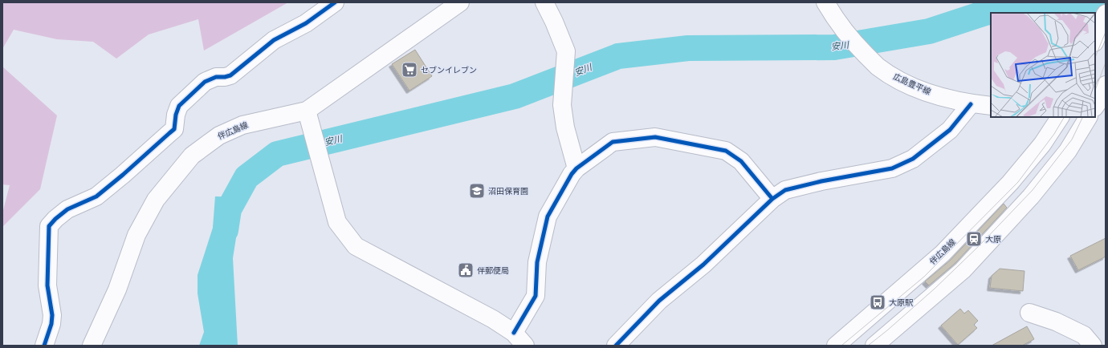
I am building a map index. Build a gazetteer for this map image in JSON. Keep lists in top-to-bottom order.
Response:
{
  "streets": {
    "street": ["広島豊平線", "伴広島線"]
  },
  "water": ["安川"],
  "places": {
    "supermarket": ["セブンイレブン"],
    "school or university": ["沼田保育園"],
    "station": ["大原"],
    "public building": ["伴郵便局"],
    "bus stop": ["大原駅"]
  }
}
